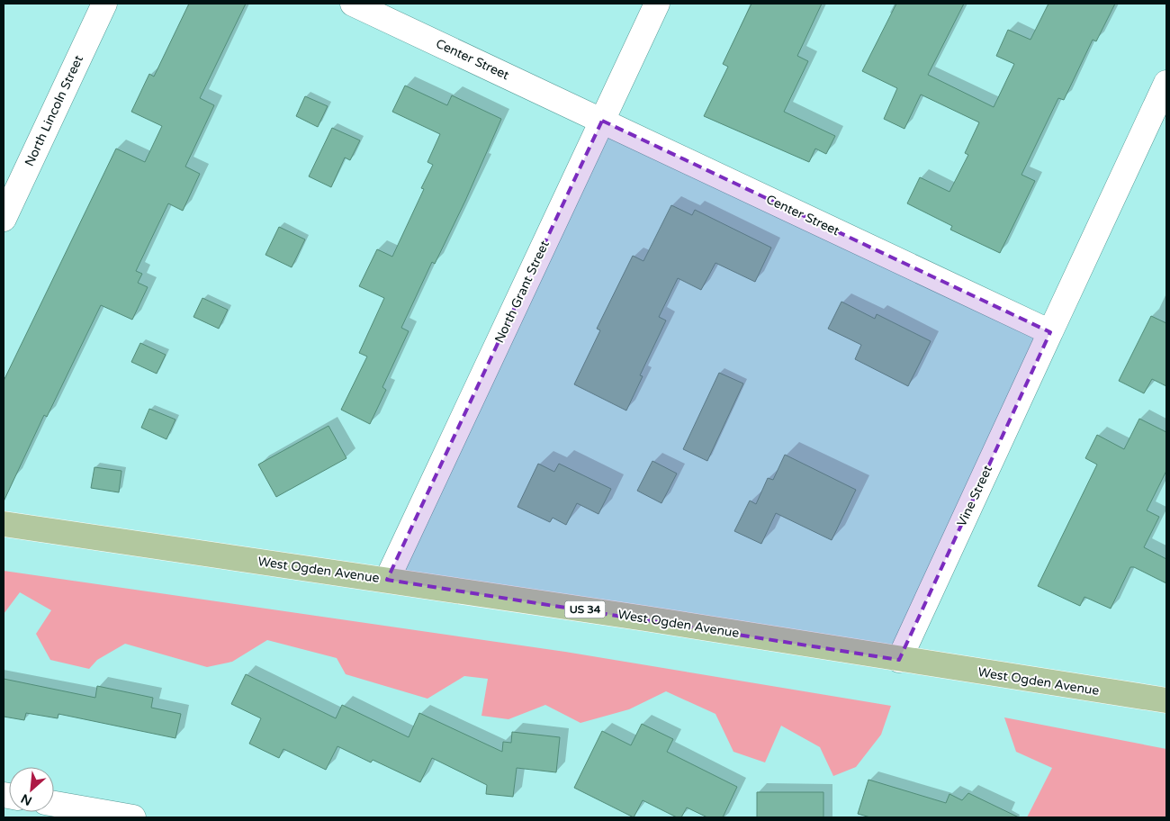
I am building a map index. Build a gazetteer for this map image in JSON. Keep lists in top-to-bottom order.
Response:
{
  "streets": {
    "main road": ["West Ogden Avenue", "US 34"],
    "street": [
      "Center Street",
      "North Lincoln Street",
      "North Grant Street",
      "Vine Street"
    ]
  },
  "crossings": [
    ["Center Street", "North Grant Street"],
    ["Center Street", "Vine Street"],
    ["North Grant Street", "West Ogden Avenue"],
    ["Vine Street", "West Ogden Avenue"]
  ],
  "north": "bottom left"
}
